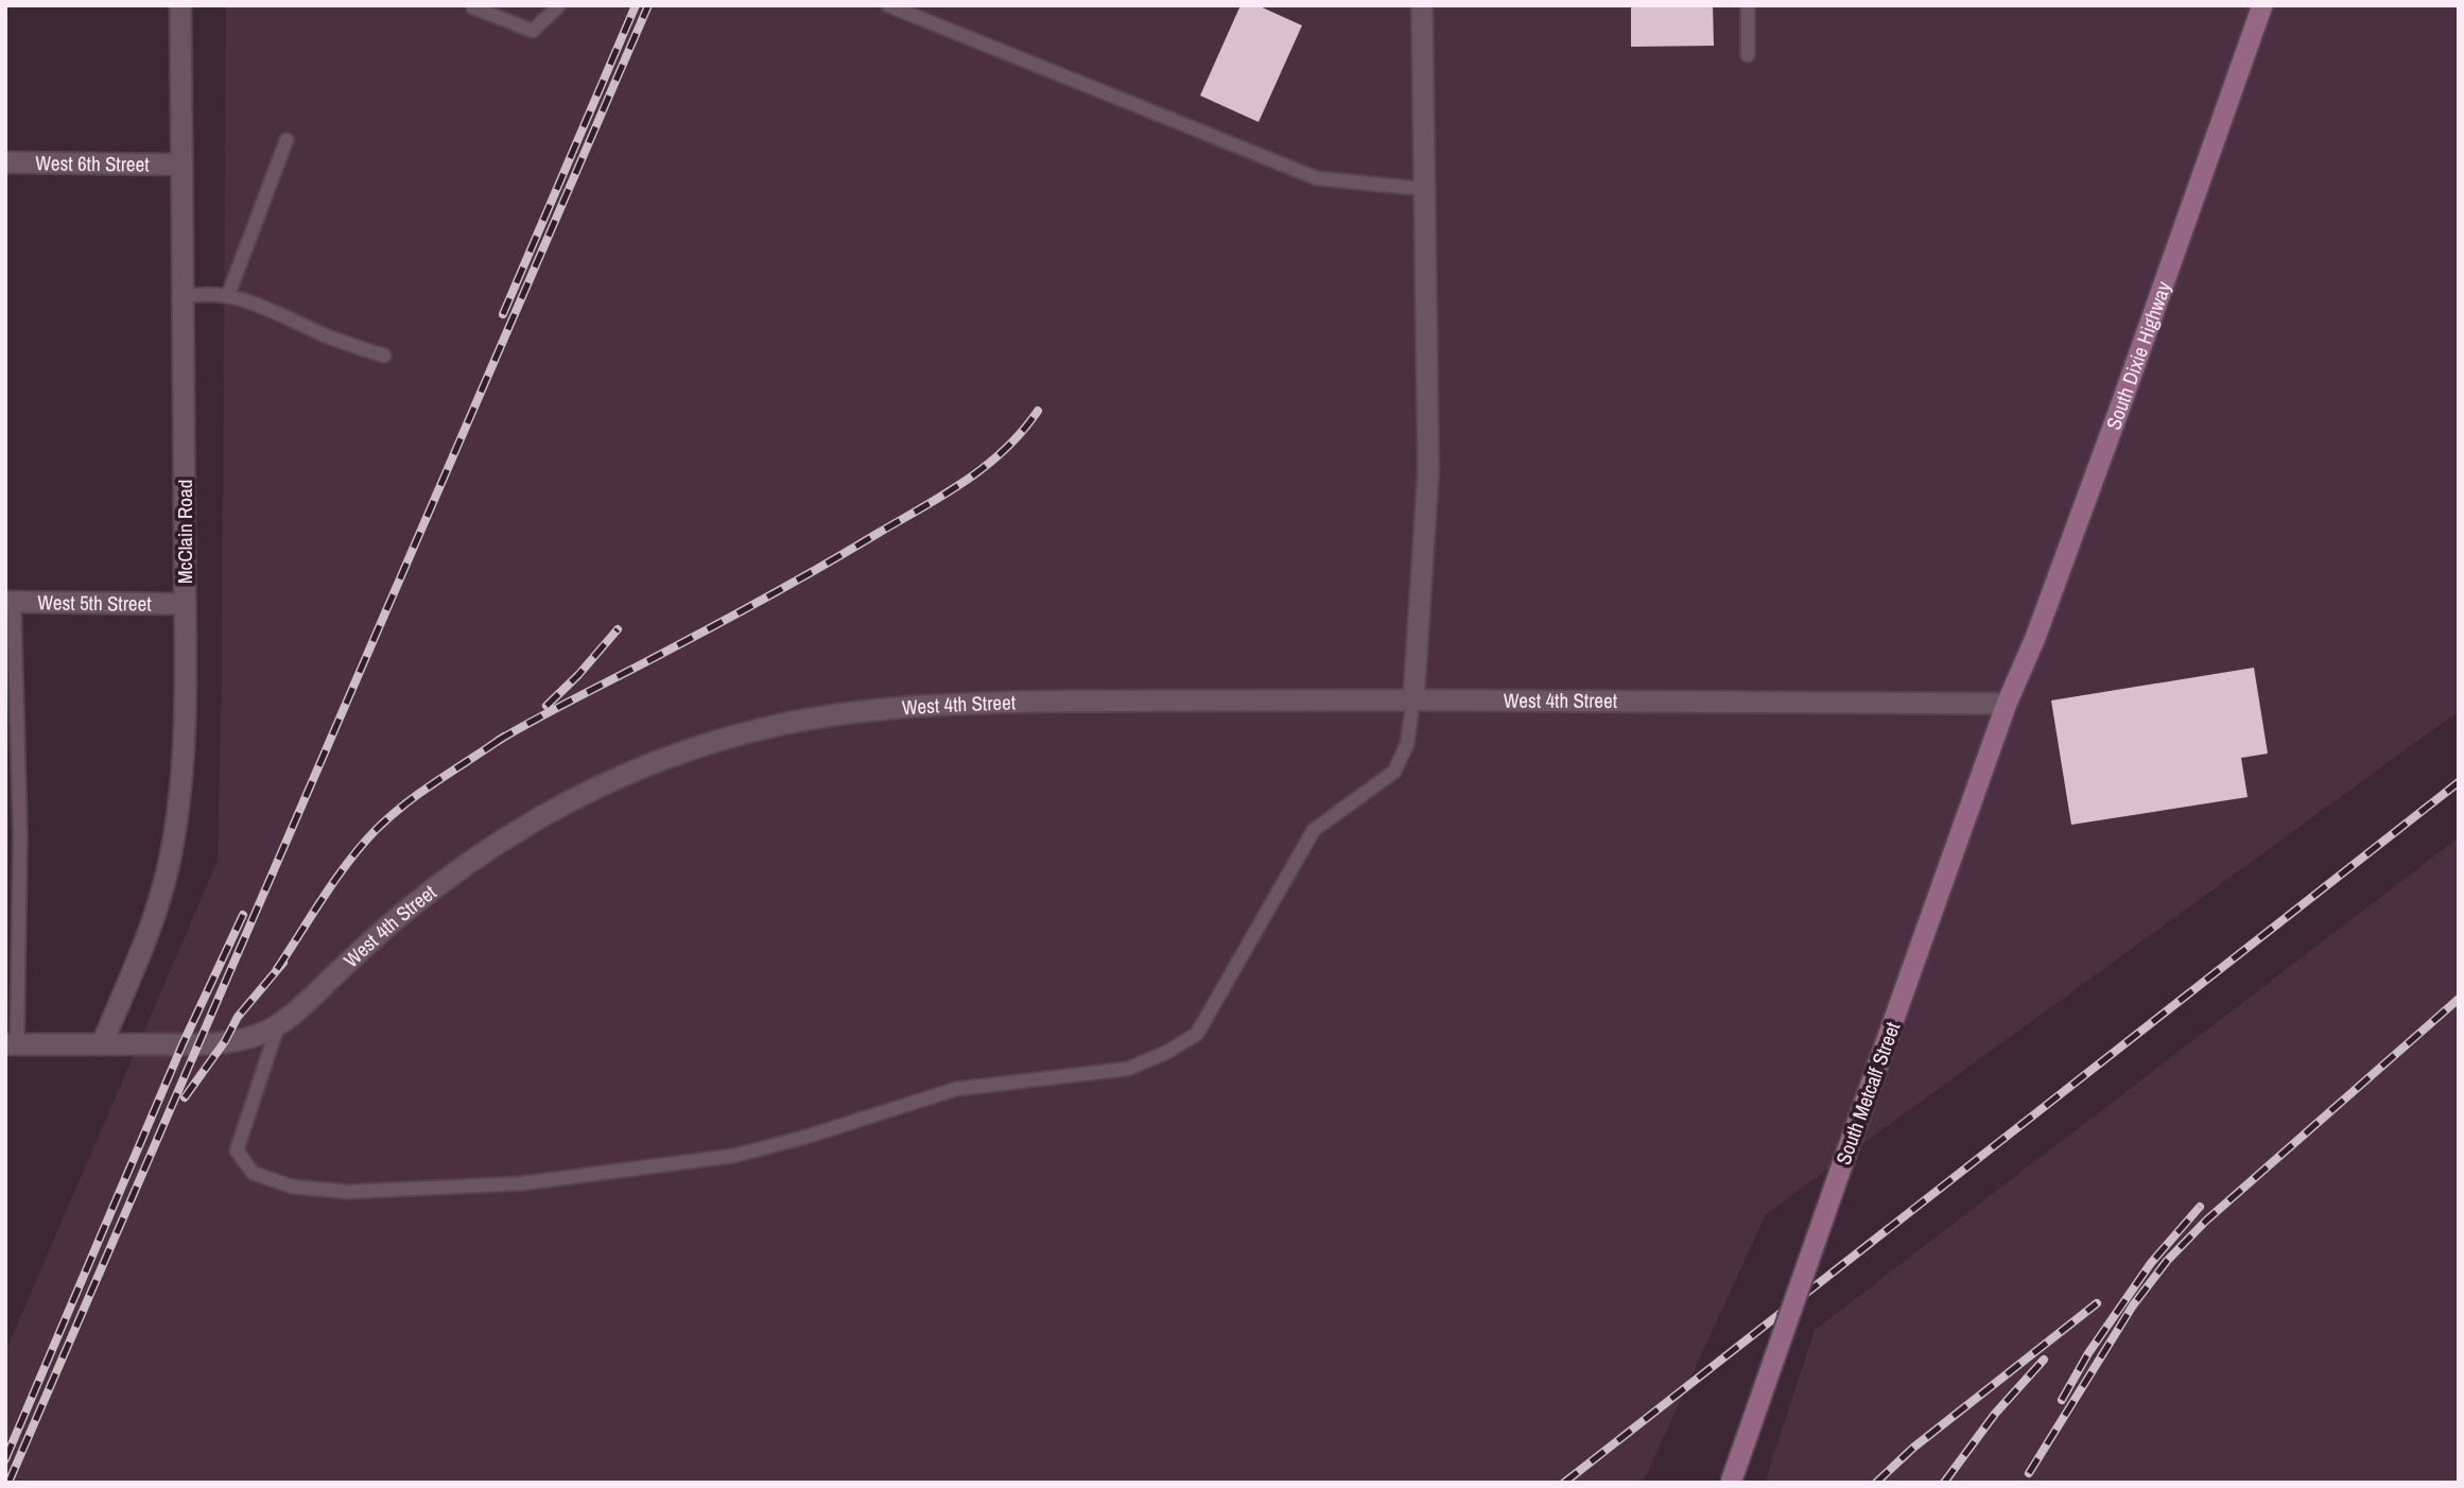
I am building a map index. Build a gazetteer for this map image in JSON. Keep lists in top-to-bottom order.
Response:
{
  "streets": {
    "main road": ["South Dixie Highway", "South Metcalf Street"],
    "street": [
      "West 6th Street",
      "McClain Road",
      "West 5th Street",
      "West 4th Street"
    ]
  },
  "crossings": [
    ["West 6th Street", "McClain Road"],
    ["South Dixie Highway", "West 4th Street"],
    ["South Dixie Highway", "South Metcalf Street"],
    ["McClain Road", "West 5th Street"],
    ["McClain Road", "West 4th Street"],
    ["West 4th Street", "South Metcalf Street"]
  ]
}
